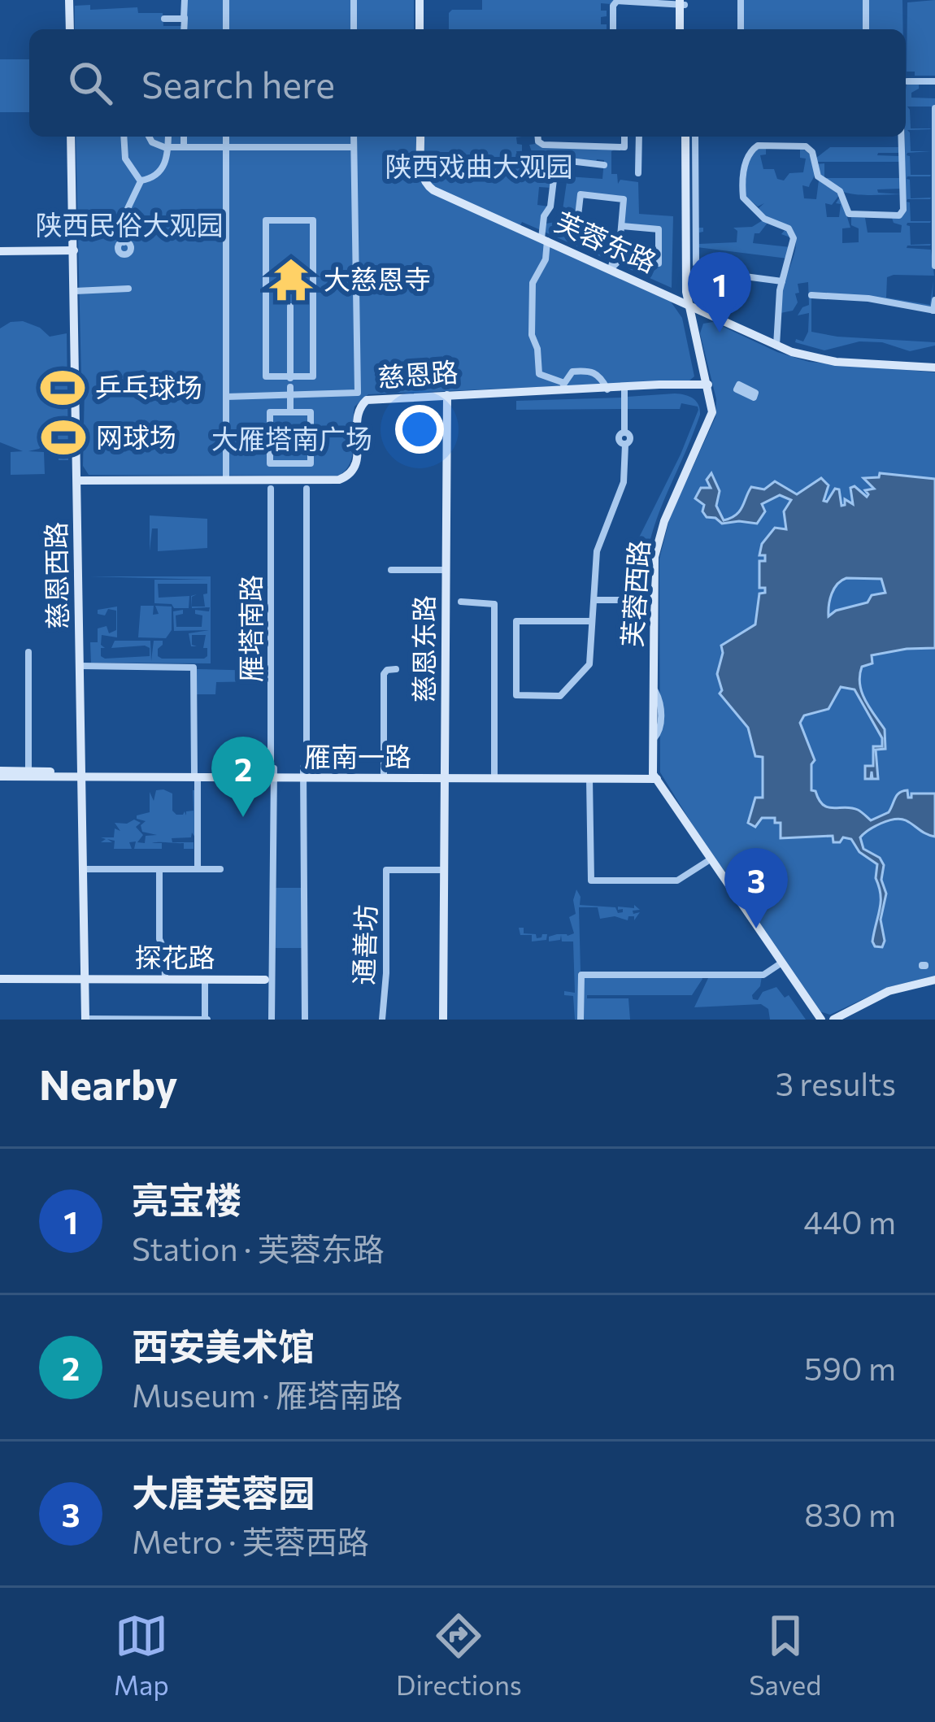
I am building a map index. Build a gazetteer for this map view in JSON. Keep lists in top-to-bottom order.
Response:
{
  "streets": {
    "main road": [
      "芙蓉东路",
      "慈恩路",
      "慈恩西路",
      "芙蓉西路",
      "慈恩东路",
      "雁南一路",
      "探花路"
    ],
    "street": ["雁塔南路", "通善坊"]
  },
  "crossings": [
    ["芙蓉东路", "芙蓉西路"],
    ["慈恩路", "慈恩西路"],
    ["慈恩路", "芙蓉西路"],
    ["慈恩路", "慈恩东路"],
    ["慈恩西路", "雁南一路"],
    ["慈恩西路", "探花路"],
    ["芙蓉西路", "雁南一路"],
    ["雁塔南路", "雁南一路"],
    ["慈恩东路", "雁南一路"],
    ["慈恩东路", "通善坊"]
  ],
  "parks": ["陕西戏曲大观园", "陕西民俗大观园", "大雁塔南广场"],
  "places": {
    "temple": ["大慈恩寺"],
    "sports": ["乒乓球场", "网球场"]
  },
  "page": {
    "search": "Search here",
    "pins": ["1", "2", "3"],
    "heading": ["Nearby", "3 results"],
    "list": [
      {
        "mark": "1",
        "name": "亮宝楼",
        "note": "Station · 芙蓉东路",
        "value": "440 m"
      },
      {
        "mark": "2",
        "name": "西安美术馆",
        "note": "Museum · 雁塔南路",
        "value": "590 m"
      },
      {
        "mark": "3",
        "name": "大唐芙蓉园",
        "note": "Metro · 芙蓉西路",
        "value": "830 m"
      }
    ],
    "nav": ["Map", "Directions", "Saved"]
  }
}
